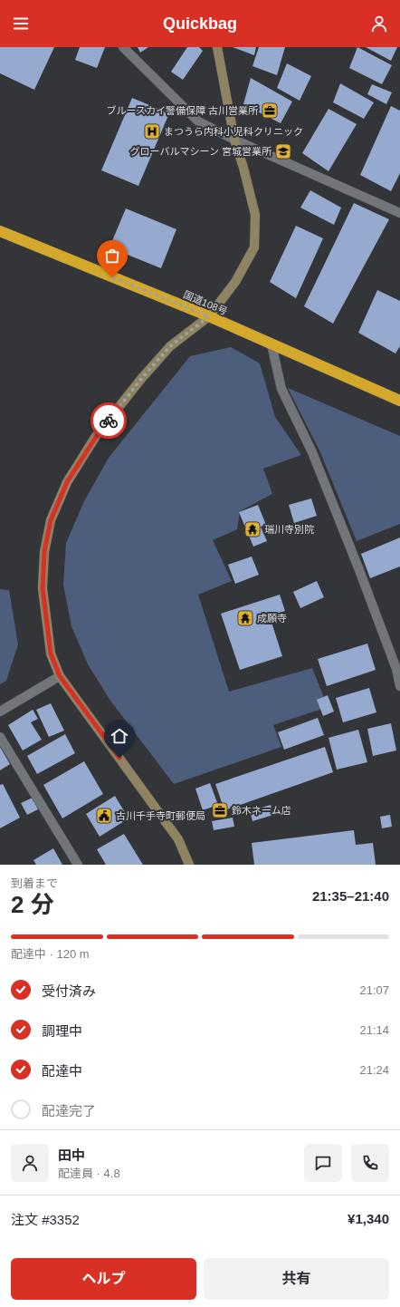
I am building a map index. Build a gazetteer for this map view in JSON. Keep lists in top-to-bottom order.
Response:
{
  "streets": {
    "highway": ["国道108号"]
  },
  "places": {
    "office": ["ブルースカイ警備保障 古川営業所", "鈴木ネーム店"],
    "hospital": ["まつうら内科小児科クリニック"],
    "school or university": ["グローバルマシーン 宮城営業所"],
    "temple": ["瑞川寺別院", "成願寺"],
    "public building": ["古川千手寺町郵便局"]
  },
  "page": {
    "header": "Quickbag",
    "heading": ["2 分", "到着まで", "21:35–21:40"],
    "panel": [
      "田中",
      "配達員 · 4.8",
      "注文 #3352",
      "¥1,340"
    ],
    "bar": "配達中 · 120 m",
    "list": [
      ["受付済み", "21:07"],
      ["調理中", "21:14"],
      ["配達中", "21:24"],
      "配達完了"
    ],
    "buttons": ["ヘルプ", "共有"]
  }
}
